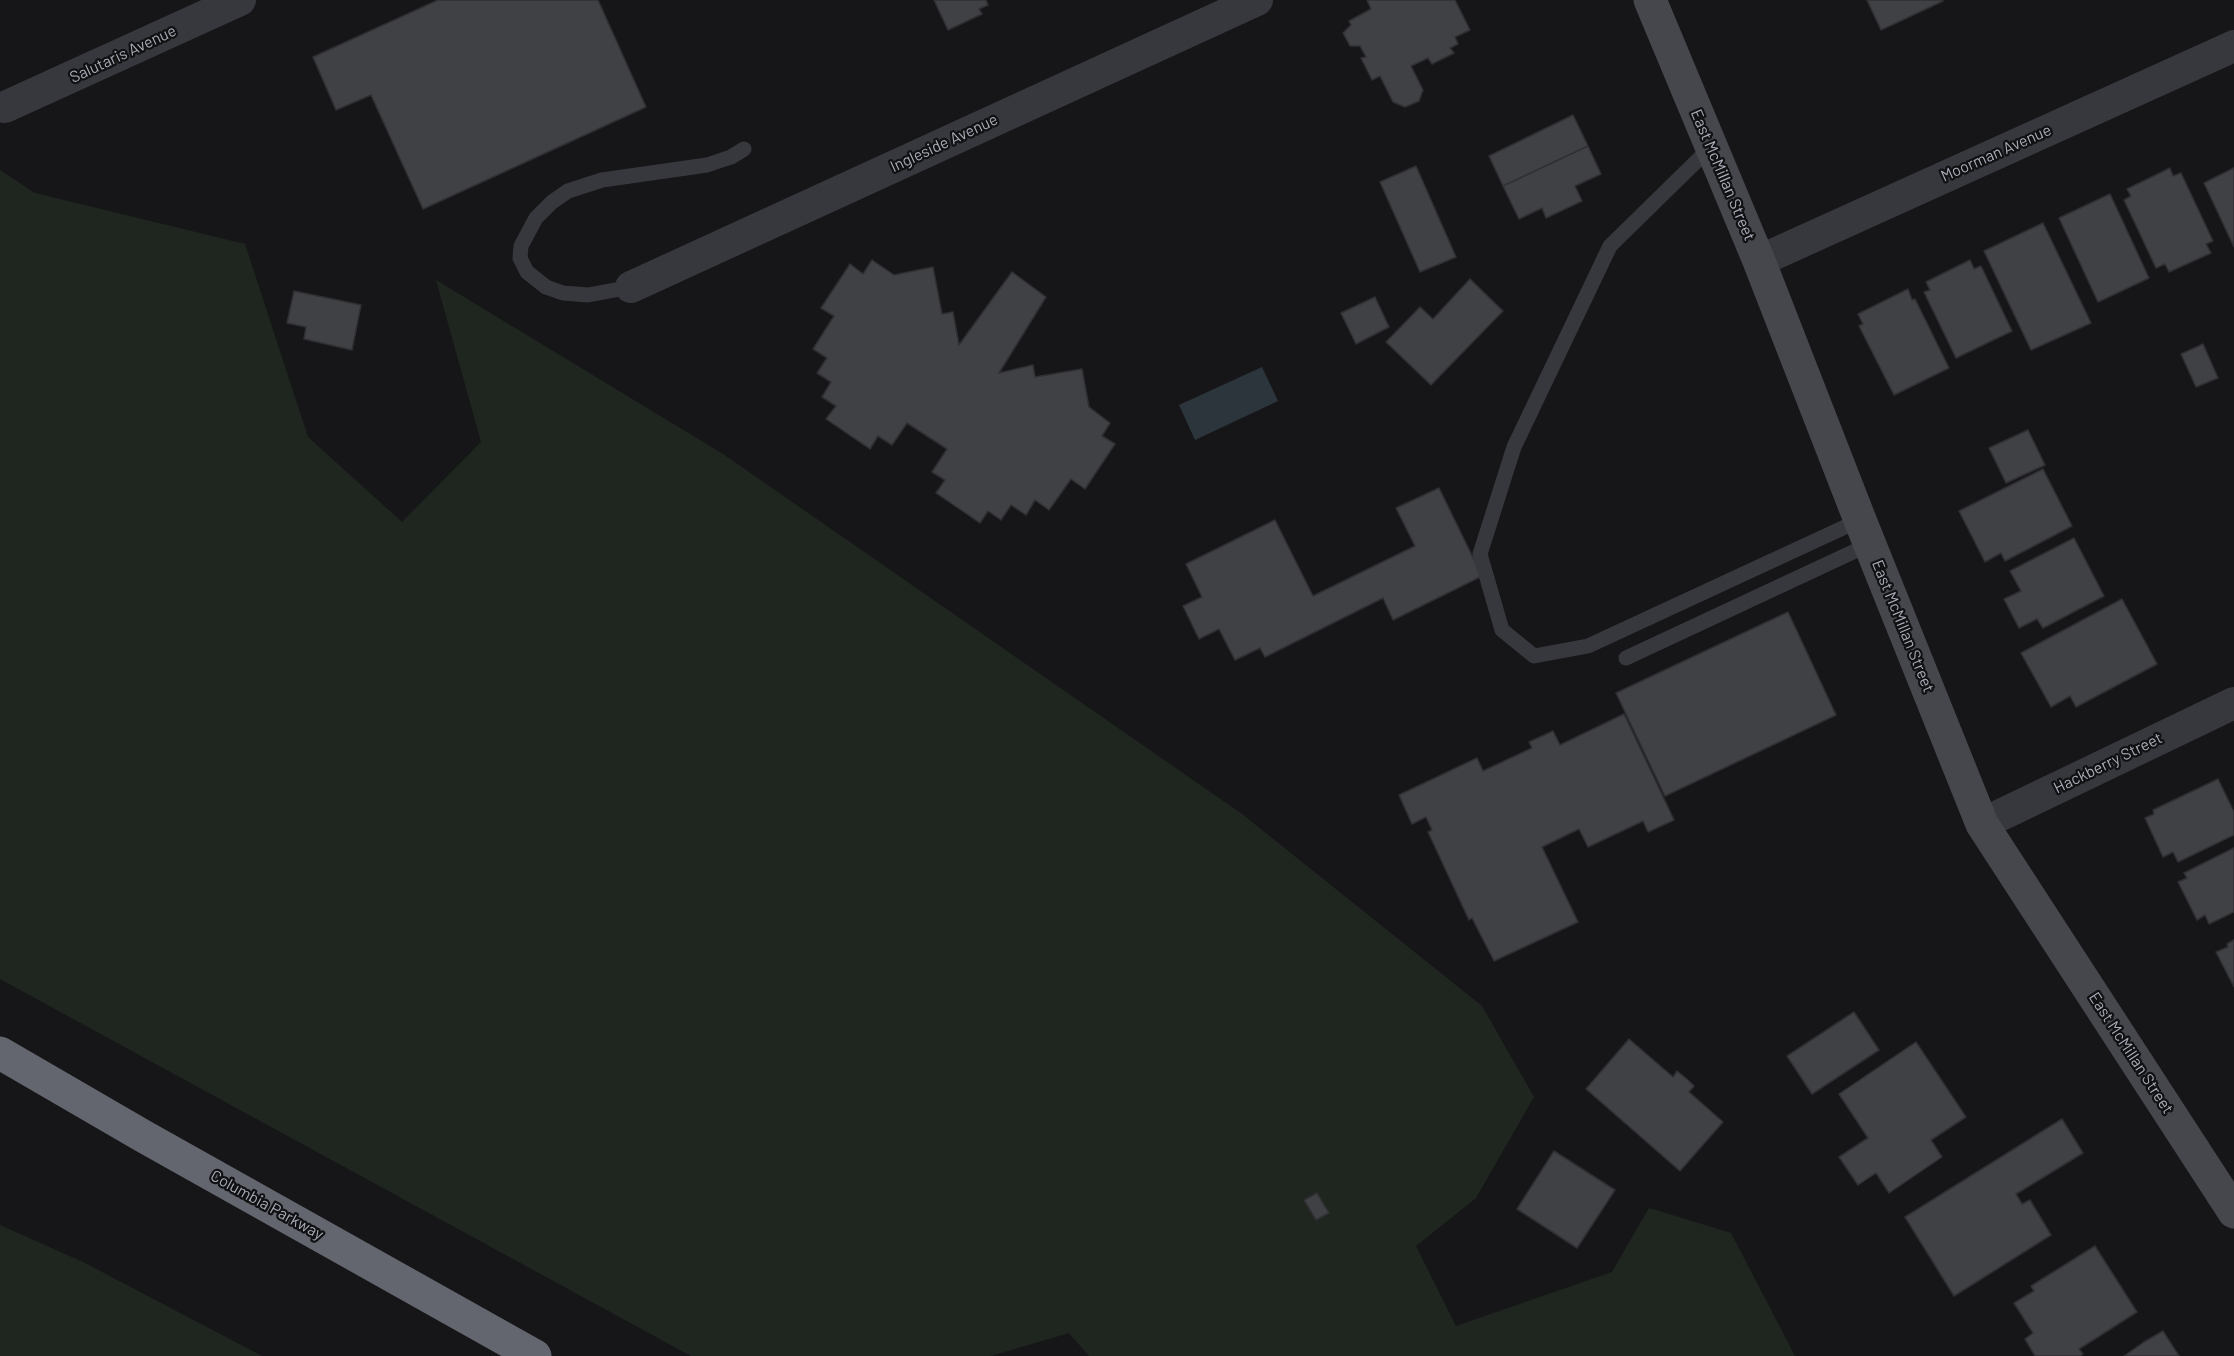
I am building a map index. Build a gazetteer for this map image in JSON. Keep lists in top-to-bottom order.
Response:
{
  "streets": {
    "highway": ["Columbia Parkway"],
    "street": [
      "Salutaris Avenue",
      "Ingleside Avenue",
      "Moorman Avenue",
      "East McMillan Street",
      "Hackberry Street"
    ]
  },
  "crossings": [
    ["Moorman Avenue", "East McMillan Street"],
    ["East McMillan Street", "Hackberry Street"]
  ]
}
